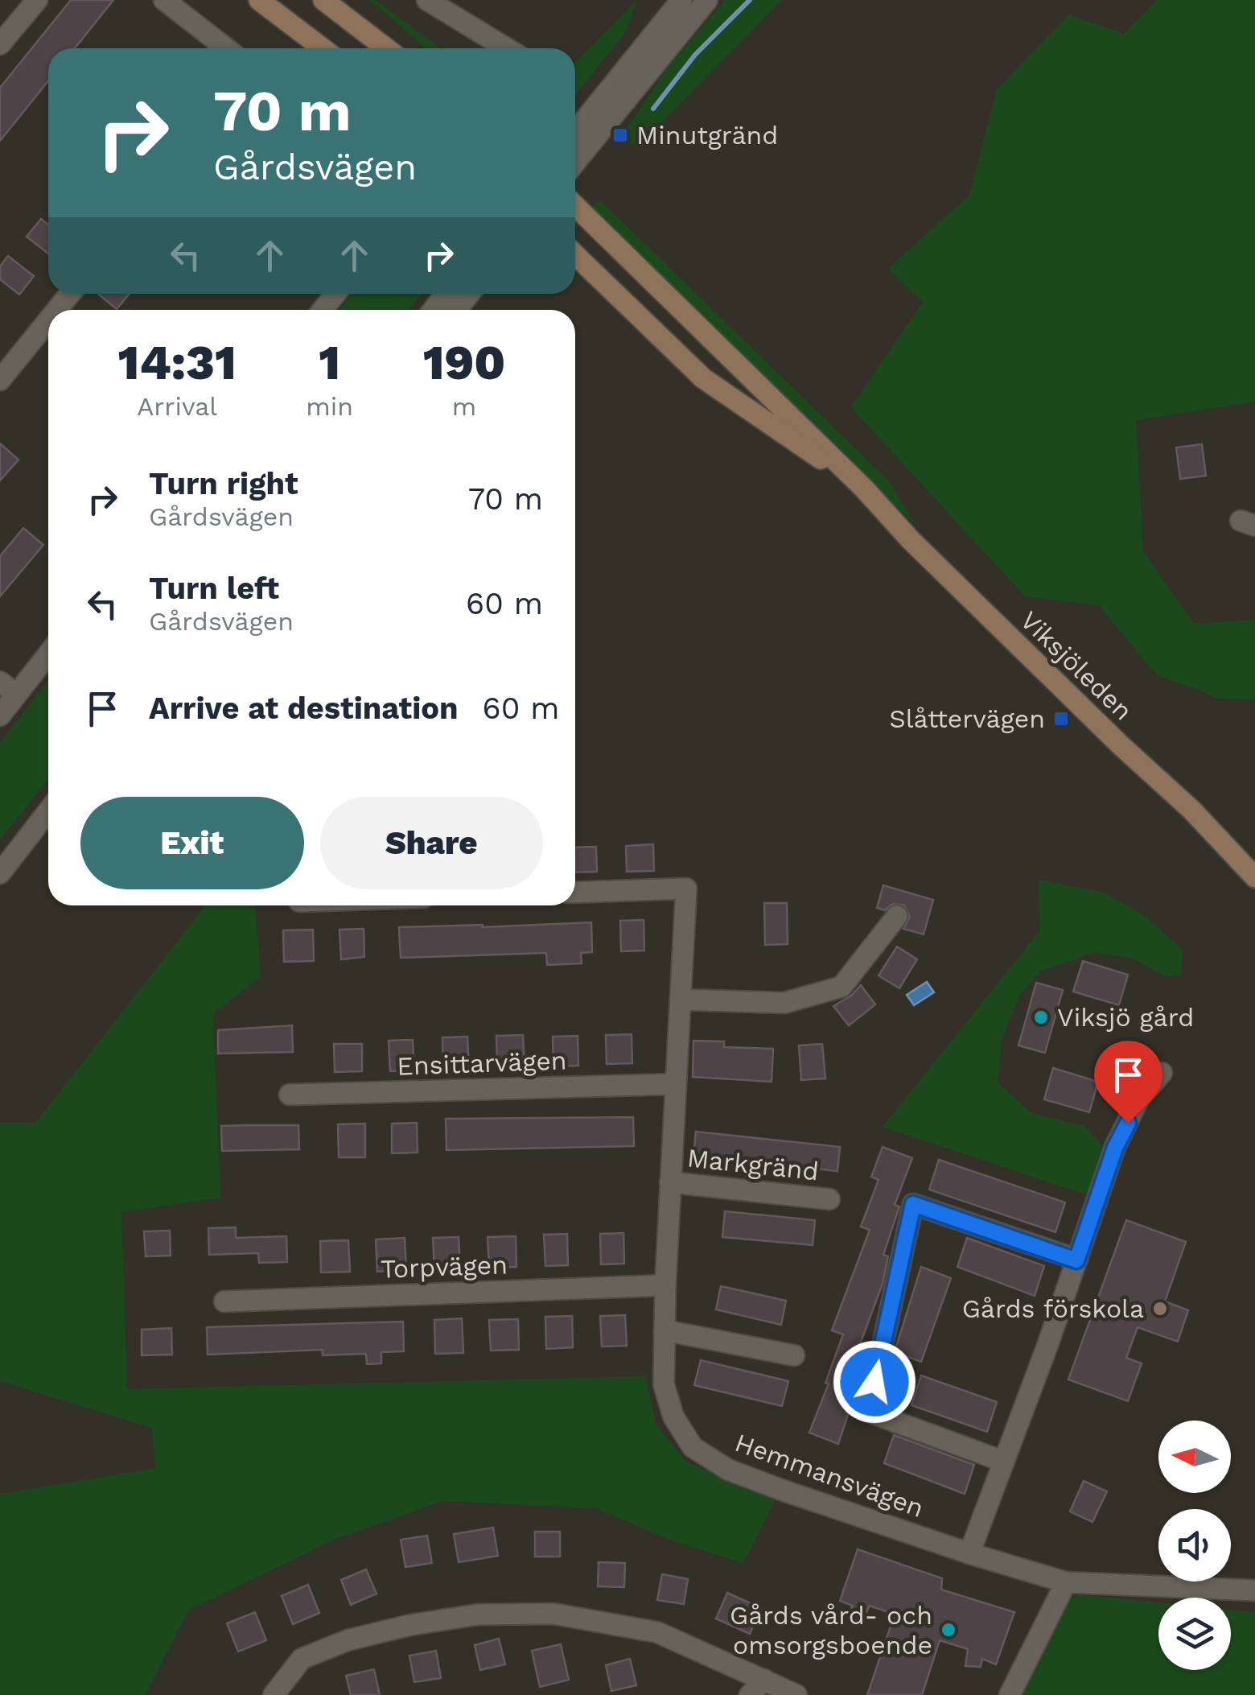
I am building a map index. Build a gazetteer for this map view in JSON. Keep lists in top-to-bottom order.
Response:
{
  "streets": {
    "main road": ["Viksjöleden"],
    "street": [
      "Ensittarvägen",
      "Markgränd",
      "Torpvägen",
      "Hemmansvägen"
    ]
  },
  "crossings": [
    ["Ensittarvägen", "Hemmansvägen"],
    ["Markgränd", "Hemmansvägen"],
    ["Torpvägen", "Hemmansvägen"]
  ],
  "places": {
    "transit": ["Minutgränd", "Slåttervägen"],
    "other": ["Viksjö gård", "Gårds förskola", "Gårds vård- och omsorgsboende"]
  },
  "north": "left",
  "page": {
    "turn": ["70 m", "Gårdsvägen"],
    "eta": [
      "14:31",
      "Arrival",
      "1",
      "min",
      "190",
      "m"
    ],
    "list": [
      {
        "name": "Turn right",
        "note": "Gårdsvägen",
        "value": "70 m"
      },
      {
        "name": "Turn left",
        "note": "Gårdsvägen",
        "value": "60 m"
      },
      {
        "name": "Arrive at destination",
        "value": "60 m"
      }
    ],
    "buttons": ["Exit", "Share"]
  }
}
